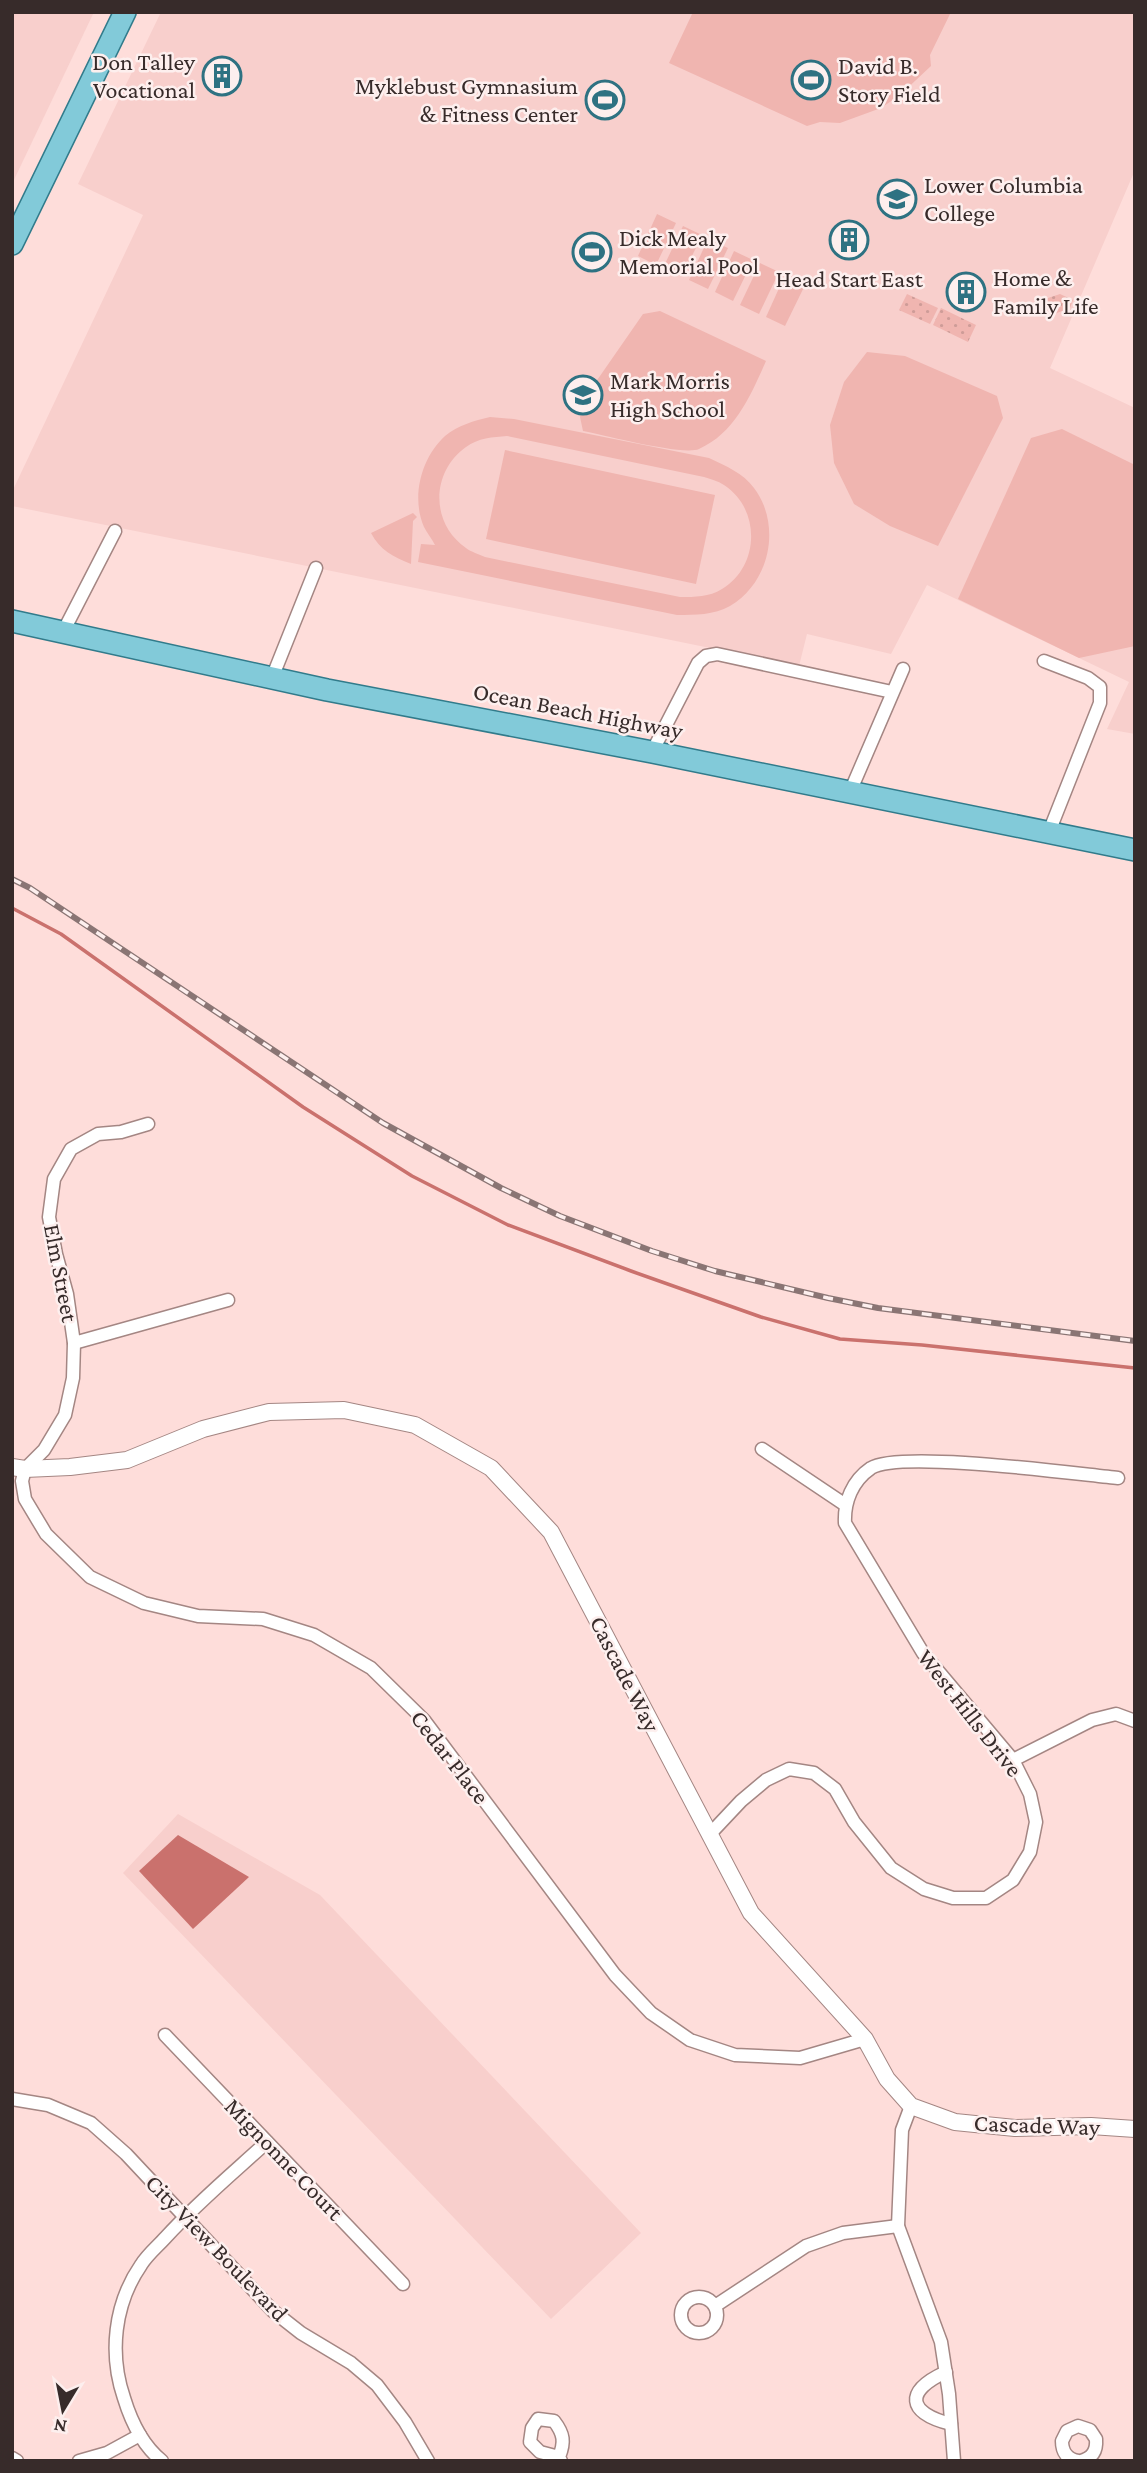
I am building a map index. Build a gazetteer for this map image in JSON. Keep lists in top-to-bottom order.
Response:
{
  "streets": {
    "main road": ["Ocean Beach Highway"],
    "street": [
      "Elm Street",
      "Cascade Way",
      "West Hills Drive",
      "Cedar Place",
      "Mignonne Court",
      "City View Boulevard"
    ]
  },
  "crossings": [
    ["Elm Street", "Cascade Way"],
    ["Elm Street", "Cedar Place"],
    ["Cascade Way", "West Hills Drive"],
    ["Cascade Way", "Cedar Place"]
  ],
  "places": {
    "building": ["Don Talley Vocational", "Head Start East", "Home & Family Life"],
    "sports": ["David B. Story Field", "Myklebust Gymnasium & Fitness Center", "Dick Mealy Memorial Pool"],
    "school or university": ["Lower Columbia College", "Mark Morris High School"]
  },
  "north": "bottom"
}
